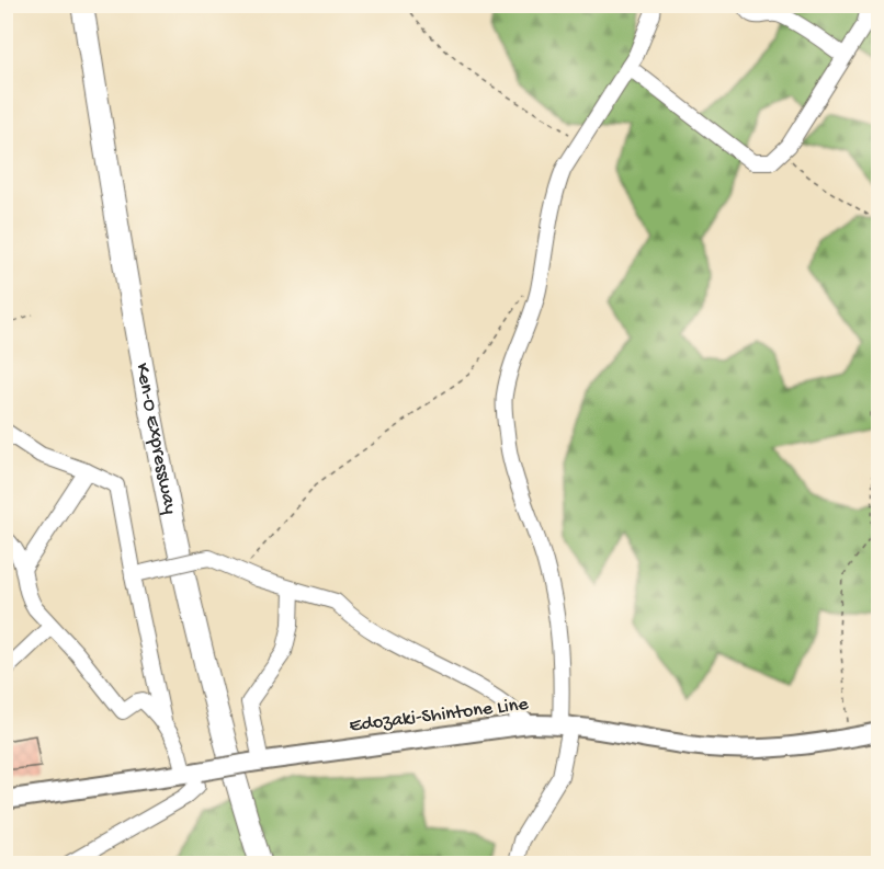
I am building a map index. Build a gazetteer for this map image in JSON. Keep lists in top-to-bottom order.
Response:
{
  "streets": {
    "highway": ["Ken-O Expressway"],
    "main road": ["Edozaki-Shintone Line"]
  }
}
